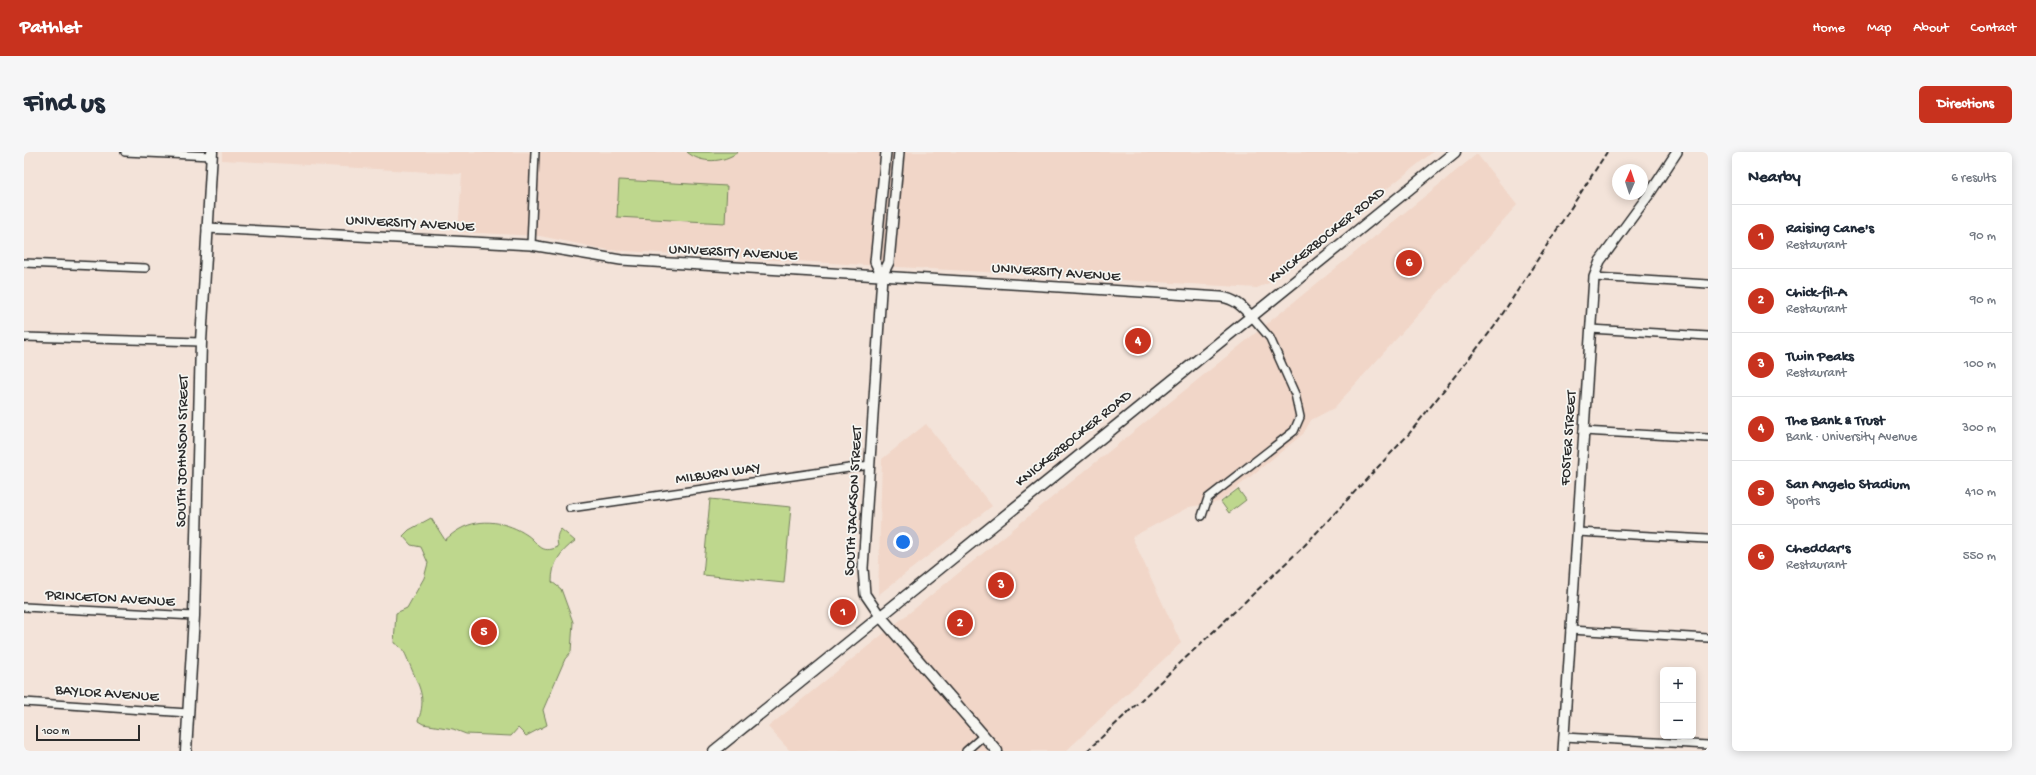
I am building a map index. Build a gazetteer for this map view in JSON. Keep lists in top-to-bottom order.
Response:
{
  "streets": {
    "main road": ["KNICKERBOCKER ROAD", "SOUTH JOHNSON STREET", "SOUTH JACKSON STREET"],
    "street": [
      "UNIVERSITY AVENUE",
      "FOSTER STREET",
      "MILBURN WAY",
      "PRINCETON AVENUE",
      "BAYLOR AVENUE"
    ]
  },
  "crossings": [
    ["UNIVERSITY AVENUE", "KNICKERBOCKER ROAD"],
    ["UNIVERSITY AVENUE", "SOUTH JOHNSON STREET"],
    ["UNIVERSITY AVENUE", "SOUTH JACKSON STREET"],
    ["KNICKERBOCKER ROAD", "SOUTH JACKSON STREET"],
    ["SOUTH JOHNSON STREET", "PRINCETON AVENUE"],
    ["SOUTH JOHNSON STREET", "BAYLOR AVENUE"],
    ["MILBURN WAY", "SOUTH JACKSON STREET"]
  ],
  "scale_bar": "100 m",
  "north": "top",
  "page": {
    "header": "Pathlet",
    "nav": [
      "Home",
      "Map",
      "About",
      "Contact"
    ],
    "buttons": "Directions",
    "title": "Find us",
    "heading": ["Nearby", "6 results"],
    "list": [
      {
        "mark": "1",
        "name": "Raising Cane's",
        "note": "Restaurant",
        "value": "90 m"
      },
      {
        "mark": "2",
        "name": "Chick-fil-A",
        "note": "Restaurant",
        "value": "90 m"
      },
      {
        "mark": "3",
        "name": "Twin Peaks",
        "note": "Restaurant",
        "value": "100 m"
      },
      {
        "mark": "4",
        "name": "The Bank & Trust",
        "note": "Bank · University Avenue",
        "value": "300 m"
      },
      {
        "mark": "5",
        "name": "San Angelo Stadium",
        "note": "Sports",
        "value": "410 m"
      },
      {
        "mark": "6",
        "name": "Cheddar's",
        "note": "Restaurant",
        "value": "550 m"
      }
    ],
    "pins": [
      "6",
      "4",
      "3",
      "1",
      "2",
      "5"
    ],
    "map_buttons": ["+", "−"],
    "scale": "100 m"
  }
}
